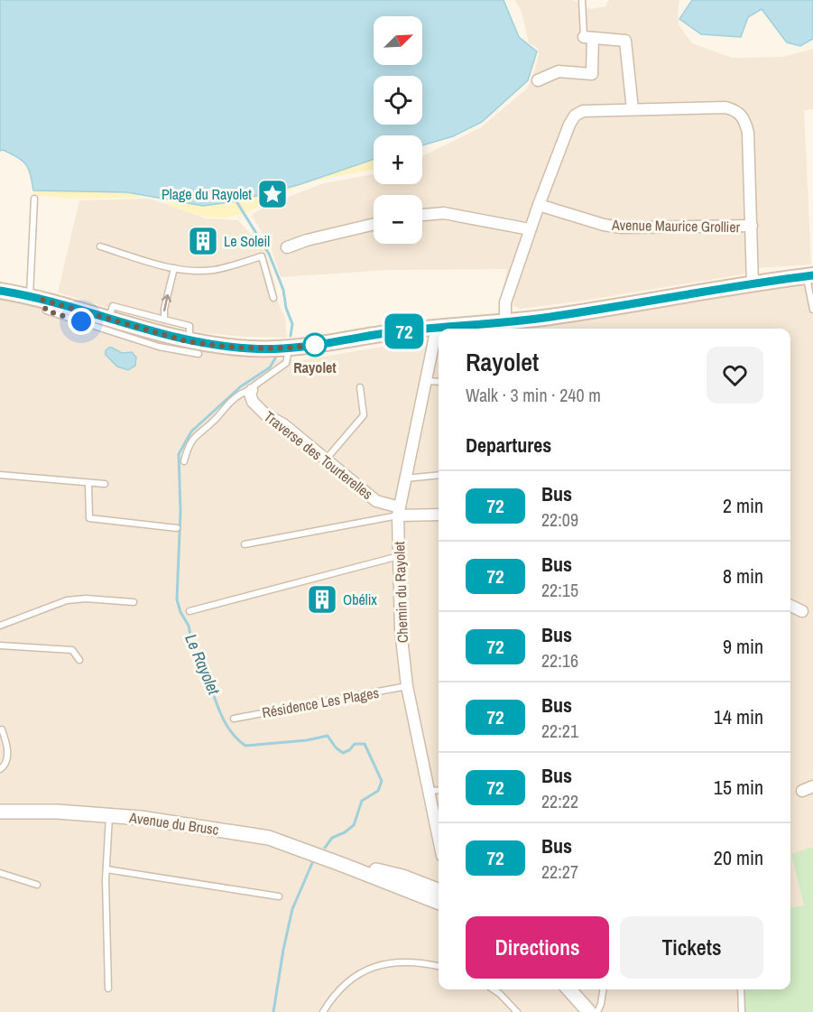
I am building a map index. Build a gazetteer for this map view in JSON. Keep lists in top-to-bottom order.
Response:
{
  "streets": {
    "street": [
      "Avenue Maurice Grollier",
      "Traverse des Tourterelles",
      "Chemin du Rayolet",
      "Avenue du Brusc"
    ],
    "lane": ["Résidence Les Plages"]
  },
  "crossings": [
    ["Traverse des Tourterelles", "Chemin du Rayolet"],
    ["Chemin du Rayolet", "Résidence Les Plages"]
  ],
  "water": ["Le Rayolet"],
  "places": {
    "place": ["Plage du Rayolet"],
    "building": ["Le Soleil", "Obélix"],
    "other": ["Rayolet"]
  },
  "lines": ["bus line 72"],
  "north": "top right",
  "page": {
    "on_map": "72",
    "map_buttons": ["+", "−"],
    "heading": [
      ["Rayolet", "Walk · 3 min · 240 m"],
      "Departures"
    ],
    "list": [
      {
        "mark": "72",
        "name": "Bus",
        "note": "22:09",
        "value": "2 min"
      },
      {
        "mark": "72",
        "name": "Bus",
        "note": "22:15",
        "value": "8 min"
      },
      {
        "mark": "72",
        "name": "Bus",
        "note": "22:16",
        "value": "9 min"
      },
      {
        "mark": "72",
        "name": "Bus",
        "note": "22:21",
        "value": "14 min"
      },
      {
        "mark": "72",
        "name": "Bus",
        "note": "22:22",
        "value": "15 min"
      },
      {
        "mark": "72",
        "name": "Bus",
        "note": "22:27",
        "value": "20 min"
      }
    ],
    "buttons": ["Directions", "Tickets"]
  }
}
